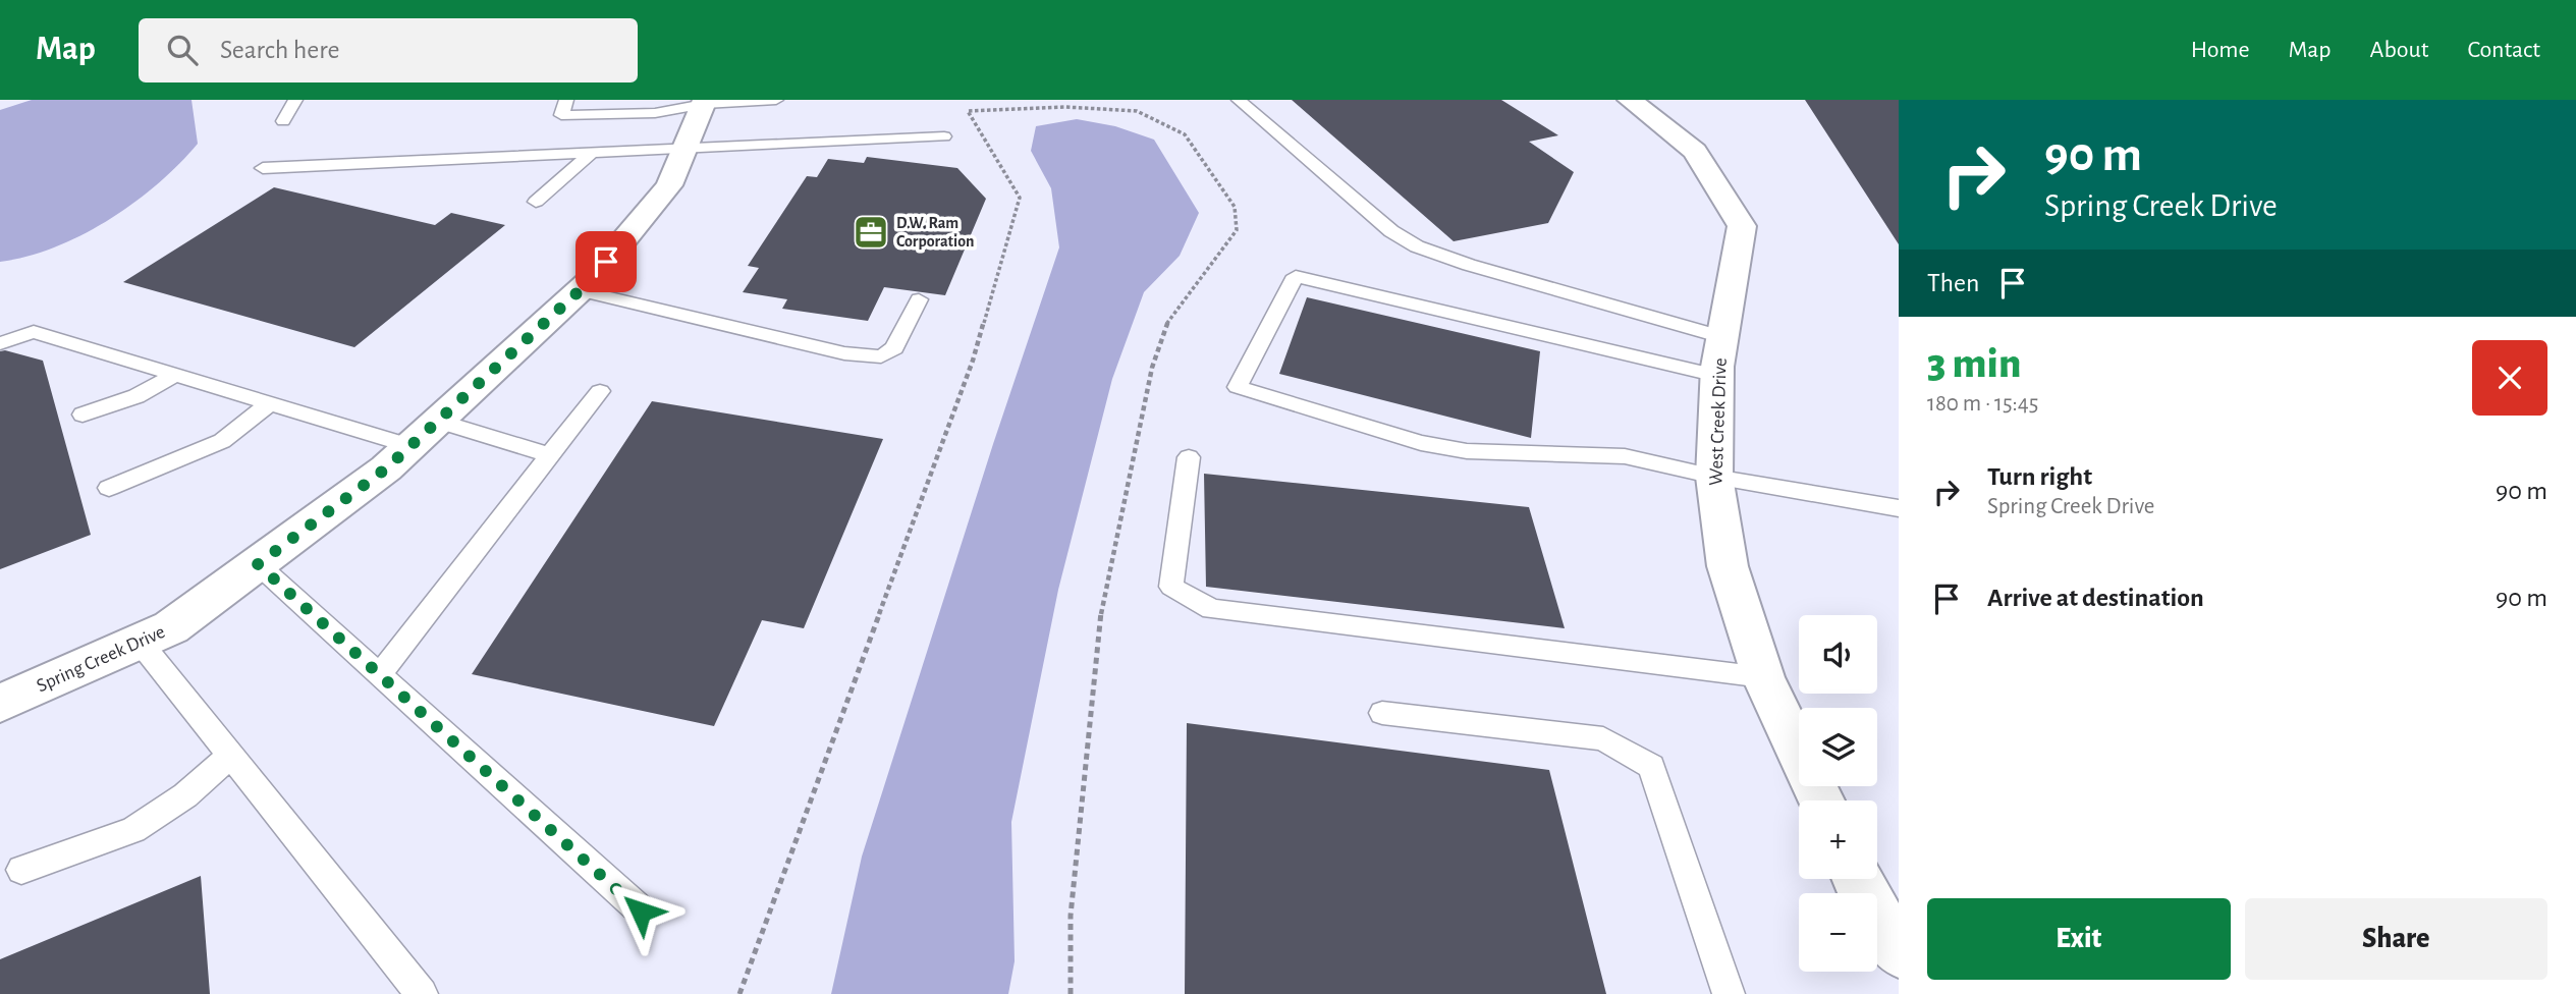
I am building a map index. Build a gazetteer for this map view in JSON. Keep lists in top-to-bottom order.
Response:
{
  "streets": {
    "street": ["West Creek Drive", "Spring Creek Drive"]
  },
  "places": {
    "office": ["D.W. Ram Corporation"]
  },
  "page": {
    "header": "Map",
    "search": "Search here",
    "nav": [
      "Home",
      "Map",
      "About",
      "Contact"
    ],
    "turn": ["90 m", "Spring Creek Drive"],
    "then": "Then",
    "heading": ["3 min", "180 m · 15:45"],
    "list": [
      {
        "name": "Turn right",
        "note": "Spring Creek Drive",
        "value": "90 m"
      },
      {
        "name": "Arrive at destination",
        "value": "90 m"
      }
    ],
    "map_buttons": ["+", "−"],
    "buttons": ["Exit", "Share"]
  }
}
